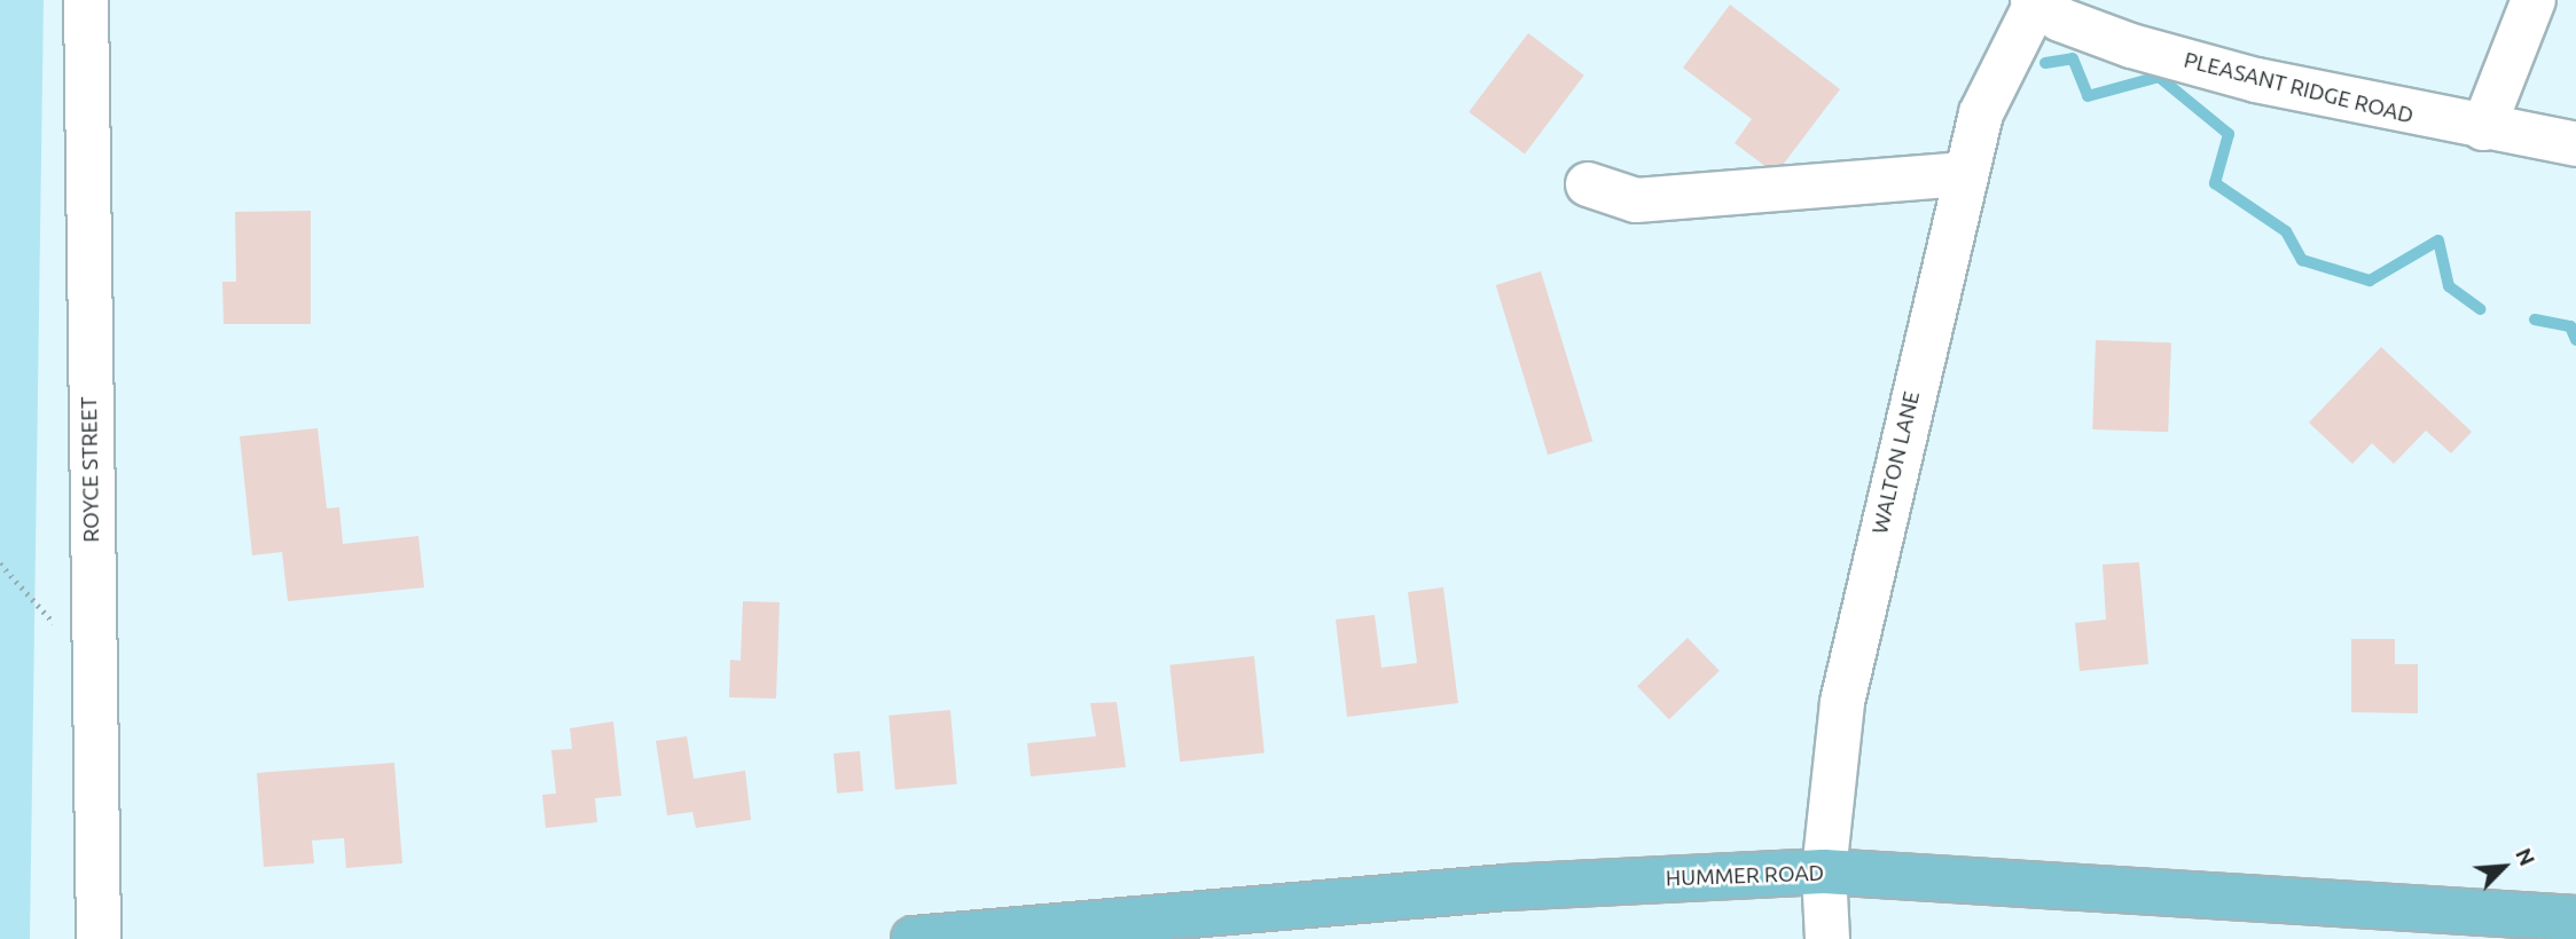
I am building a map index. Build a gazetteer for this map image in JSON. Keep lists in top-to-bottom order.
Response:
{
  "streets": {
    "main road": ["HUMMER ROAD"],
    "street": ["PLEASANT RIDGE ROAD", "WALTON LANE", "ROYCE STREET"]
  },
  "crossings": [
    ["PLEASANT RIDGE ROAD", "WALTON LANE"],
    ["WALTON LANE", "HUMMER ROAD"]
  ],
  "north": "top right"
}
